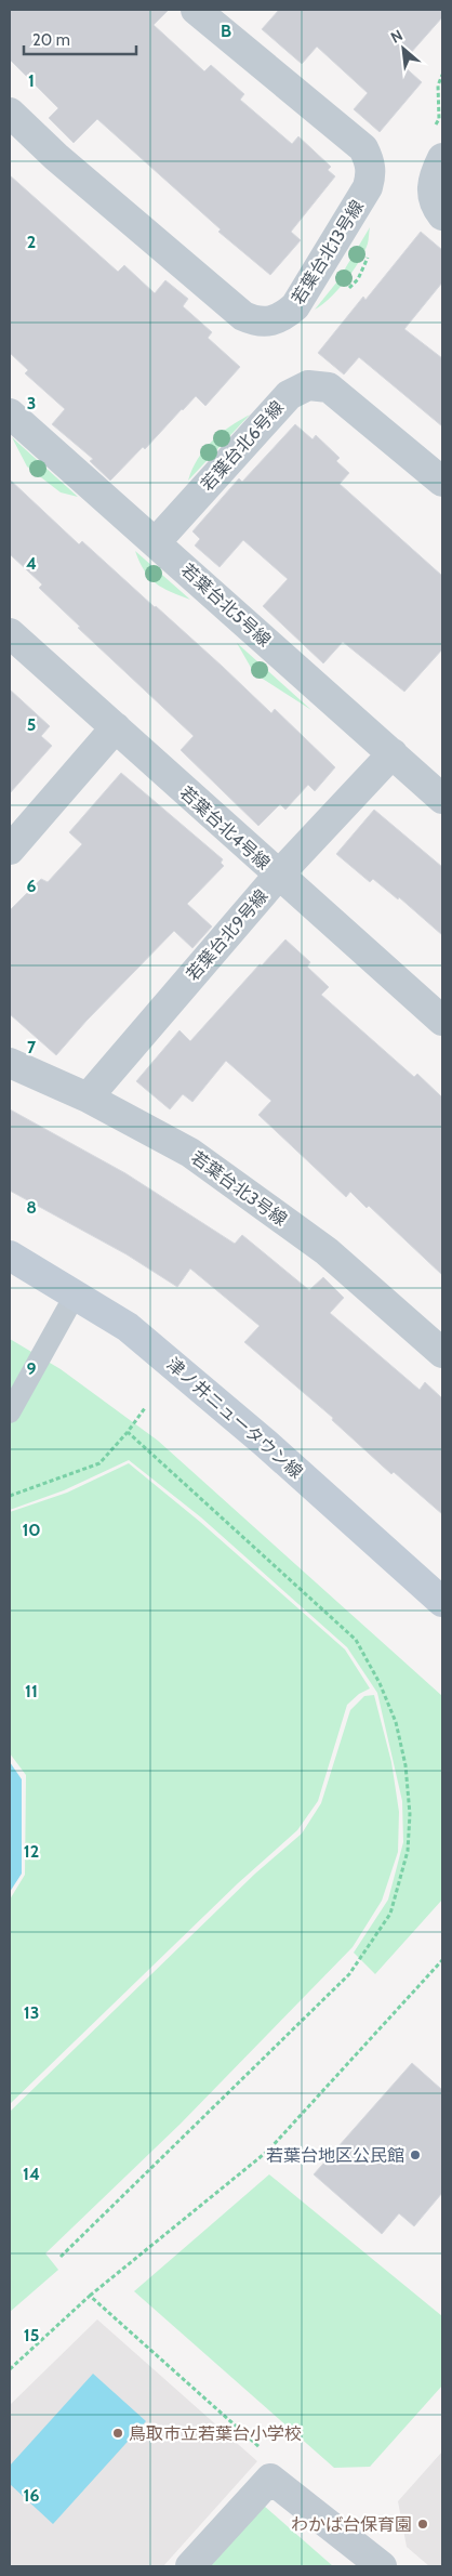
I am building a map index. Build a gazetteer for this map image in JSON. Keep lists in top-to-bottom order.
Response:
{
  "streets": {
    "street": [
      "若葉台北13号線",
      "若葉台北6号線",
      "若葉台北5号線",
      "若葉台北4号線",
      "若葉台北9号線",
      "若葉台北3号線",
      "津ノ井ニュータウン線"
    ]
  },
  "crossings": [
    ["若葉台北6号線", "若葉台北5号線"],
    ["若葉台北5号線", "若葉台北9号線"],
    ["若葉台北4号線", "若葉台北9号線"],
    ["若葉台北9号線", "若葉台北3号線"]
  ],
  "places": ["若葉台地区公民館", "鳥取市立若葉台小学校", "わかば台保育園"],
  "scale_bar": "20 m",
  "north": "top left",
  "grid": {
    "columns": ["B"],
    "rows": [
      "1",
      "2",
      "3",
      "4",
      "5",
      "6",
      "7",
      "8",
      "9",
      "10",
      "11",
      "12",
      "13",
      "14",
      "15",
      "16"
    ]
  }
}
